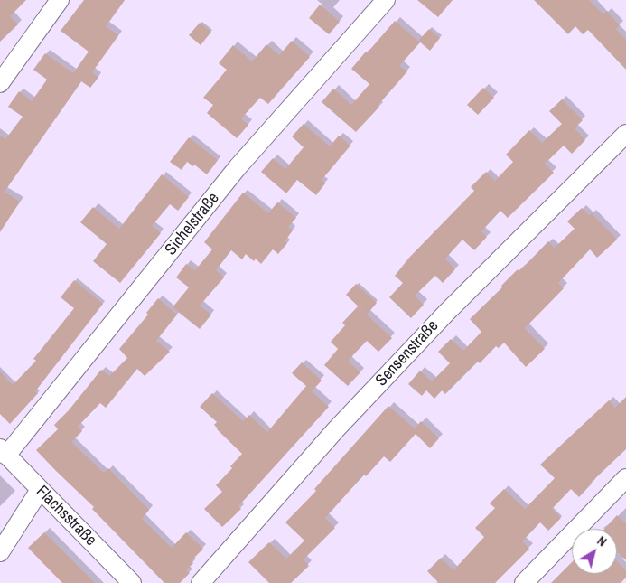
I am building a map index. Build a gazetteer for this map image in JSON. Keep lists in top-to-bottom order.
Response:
{
  "streets": {
    "street": ["Sichelstraße", "Sensenstraße", "Flachsstraße"]
  },
  "crossings": [
    ["Sichelstraße", "Flachsstraße"]
  ],
  "north": "top right"
}
